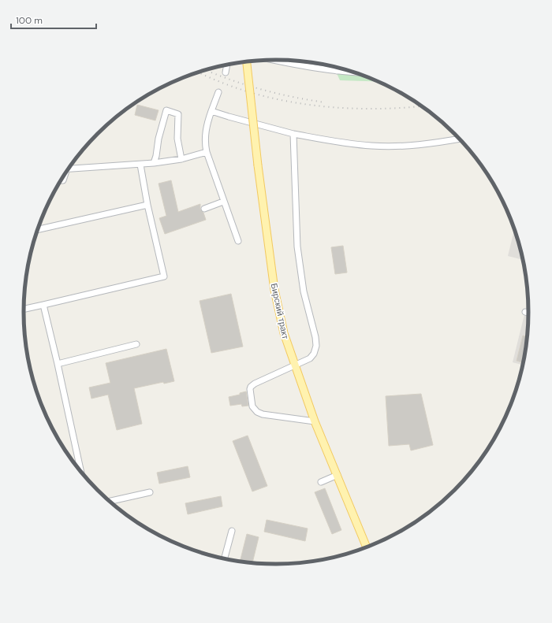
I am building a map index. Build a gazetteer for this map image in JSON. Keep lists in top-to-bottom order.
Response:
{
  "streets": {
    "main road": ["Бирский тракт"]
  },
  "scale_bar": "100 m"
}
